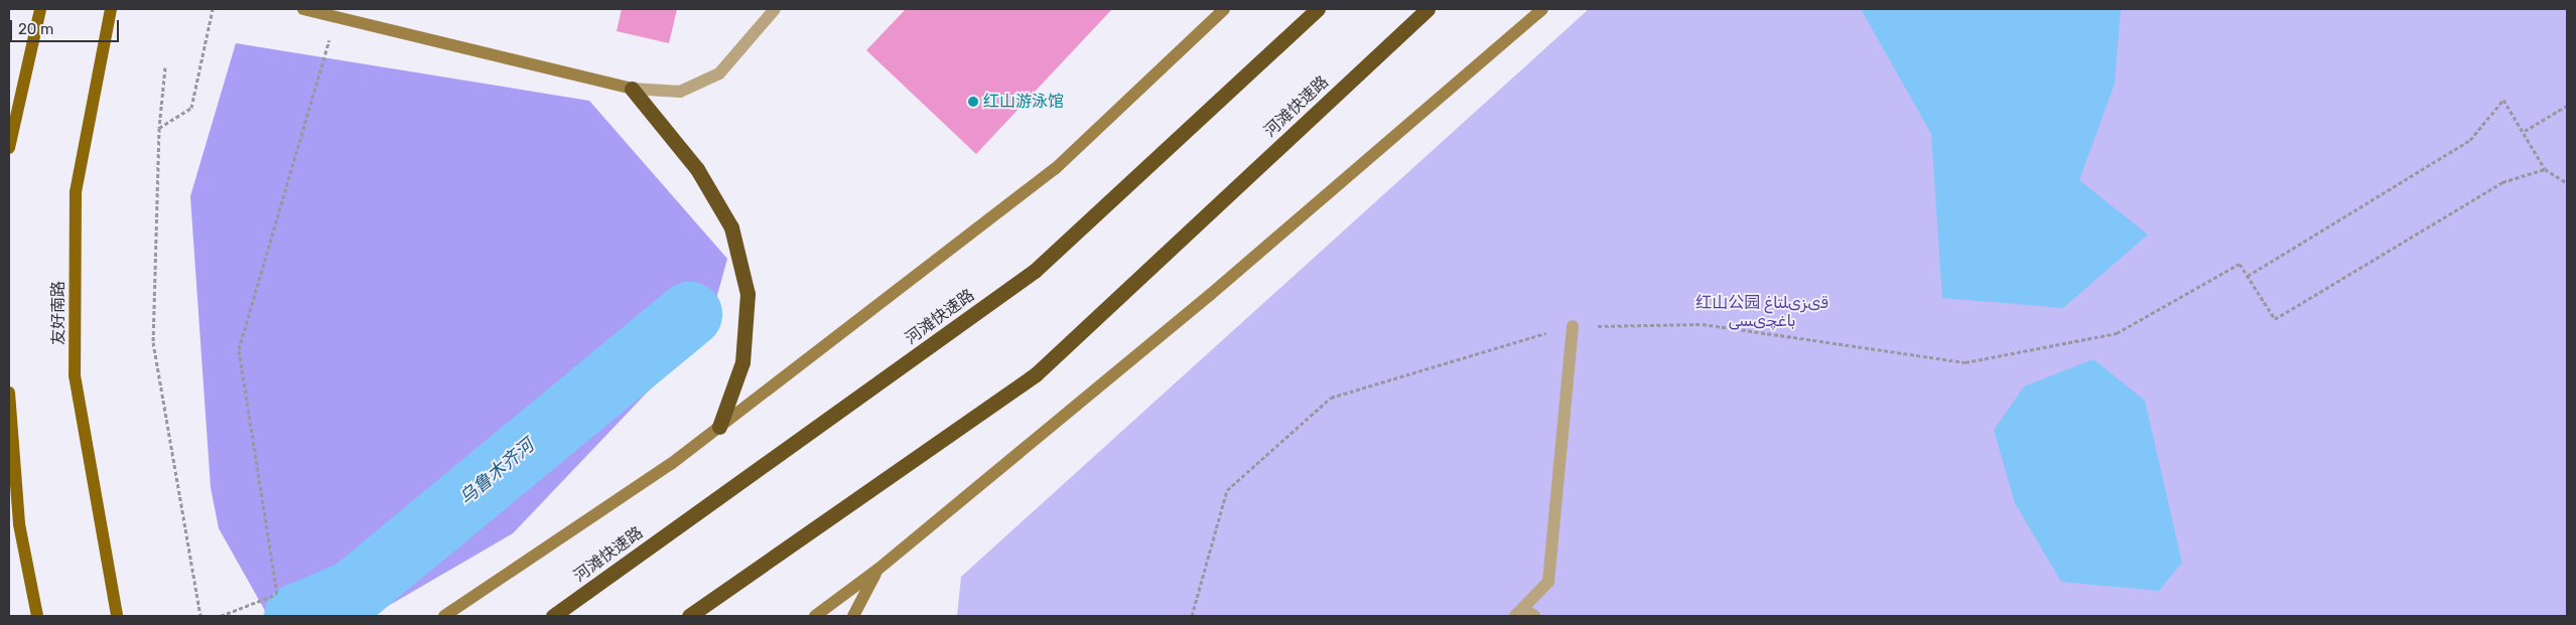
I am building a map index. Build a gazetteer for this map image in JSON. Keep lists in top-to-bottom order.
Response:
{
  "streets": {
    "highway": ["河滩快速路"],
    "main road": ["友好南路"]
  },
  "water": ["乌鲁木齐河"],
  "parks": ["红山公园 قىزىلتاغ باغچىسى"],
  "places": ["红山游泳馆"],
  "scale_bar": "20 m"
}
